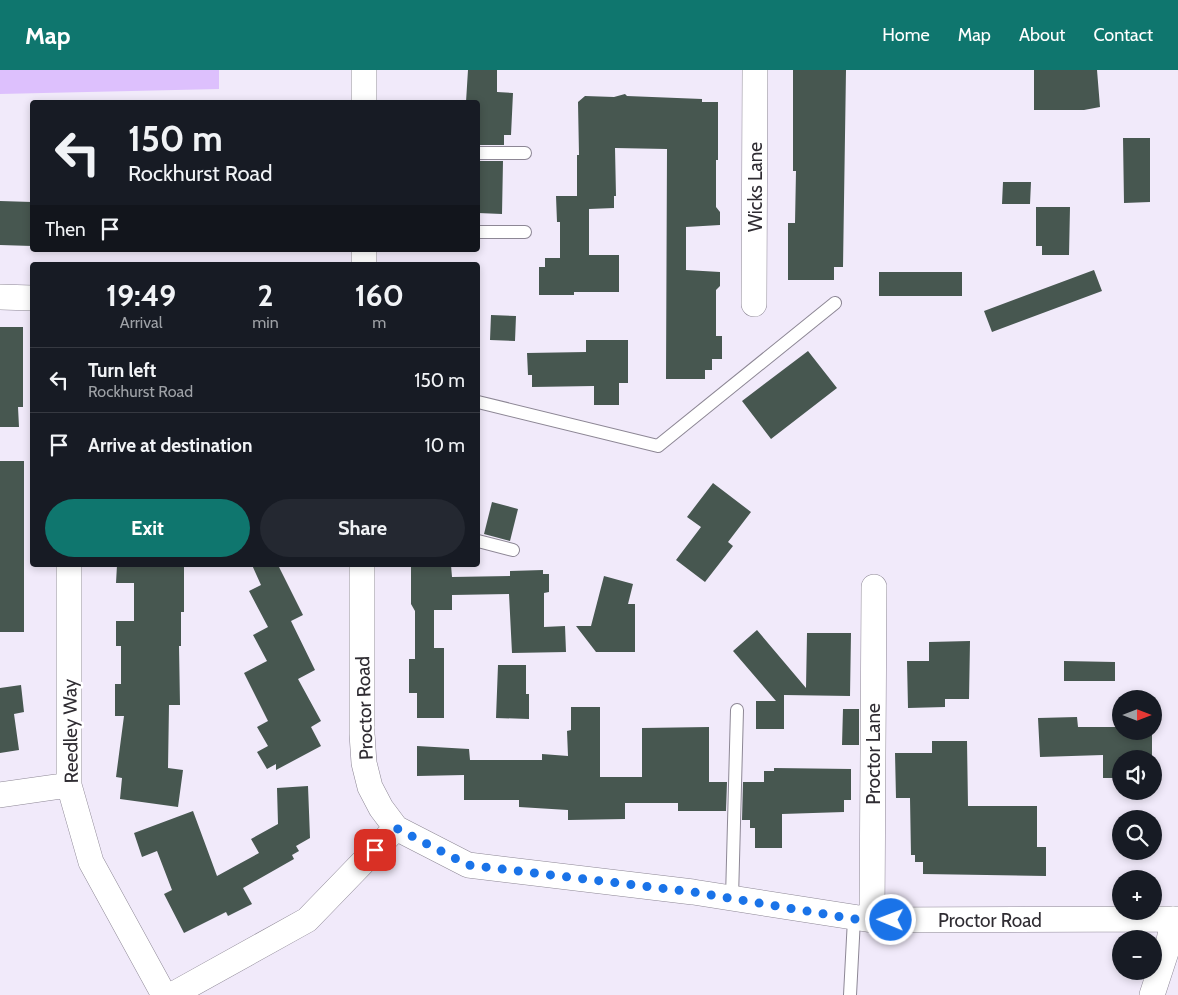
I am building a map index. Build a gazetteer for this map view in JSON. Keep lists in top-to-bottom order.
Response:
{
  "streets": {
    "street": [
      "Wicks Lane",
      "Proctor Road",
      "Reedley Way",
      "Proctor Lane"
    ]
  },
  "crossings": [
    ["Proctor Road", "Proctor Lane"]
  ],
  "north": "right",
  "page": {
    "header": "Map",
    "nav": [
      "Home",
      "Map",
      "About",
      "Contact"
    ],
    "turn": ["150 m", "Rockhurst Road"],
    "then": "Then",
    "eta": [
      "19:49",
      "Arrival",
      "2",
      "min",
      "160",
      "m"
    ],
    "list": [
      {
        "name": "Turn left",
        "note": "Rockhurst Road",
        "value": "150 m"
      },
      {
        "name": "Arrive at destination",
        "value": "10 m"
      }
    ],
    "buttons": ["Exit", "Share"],
    "map_buttons": ["+", "−"]
  }
}
